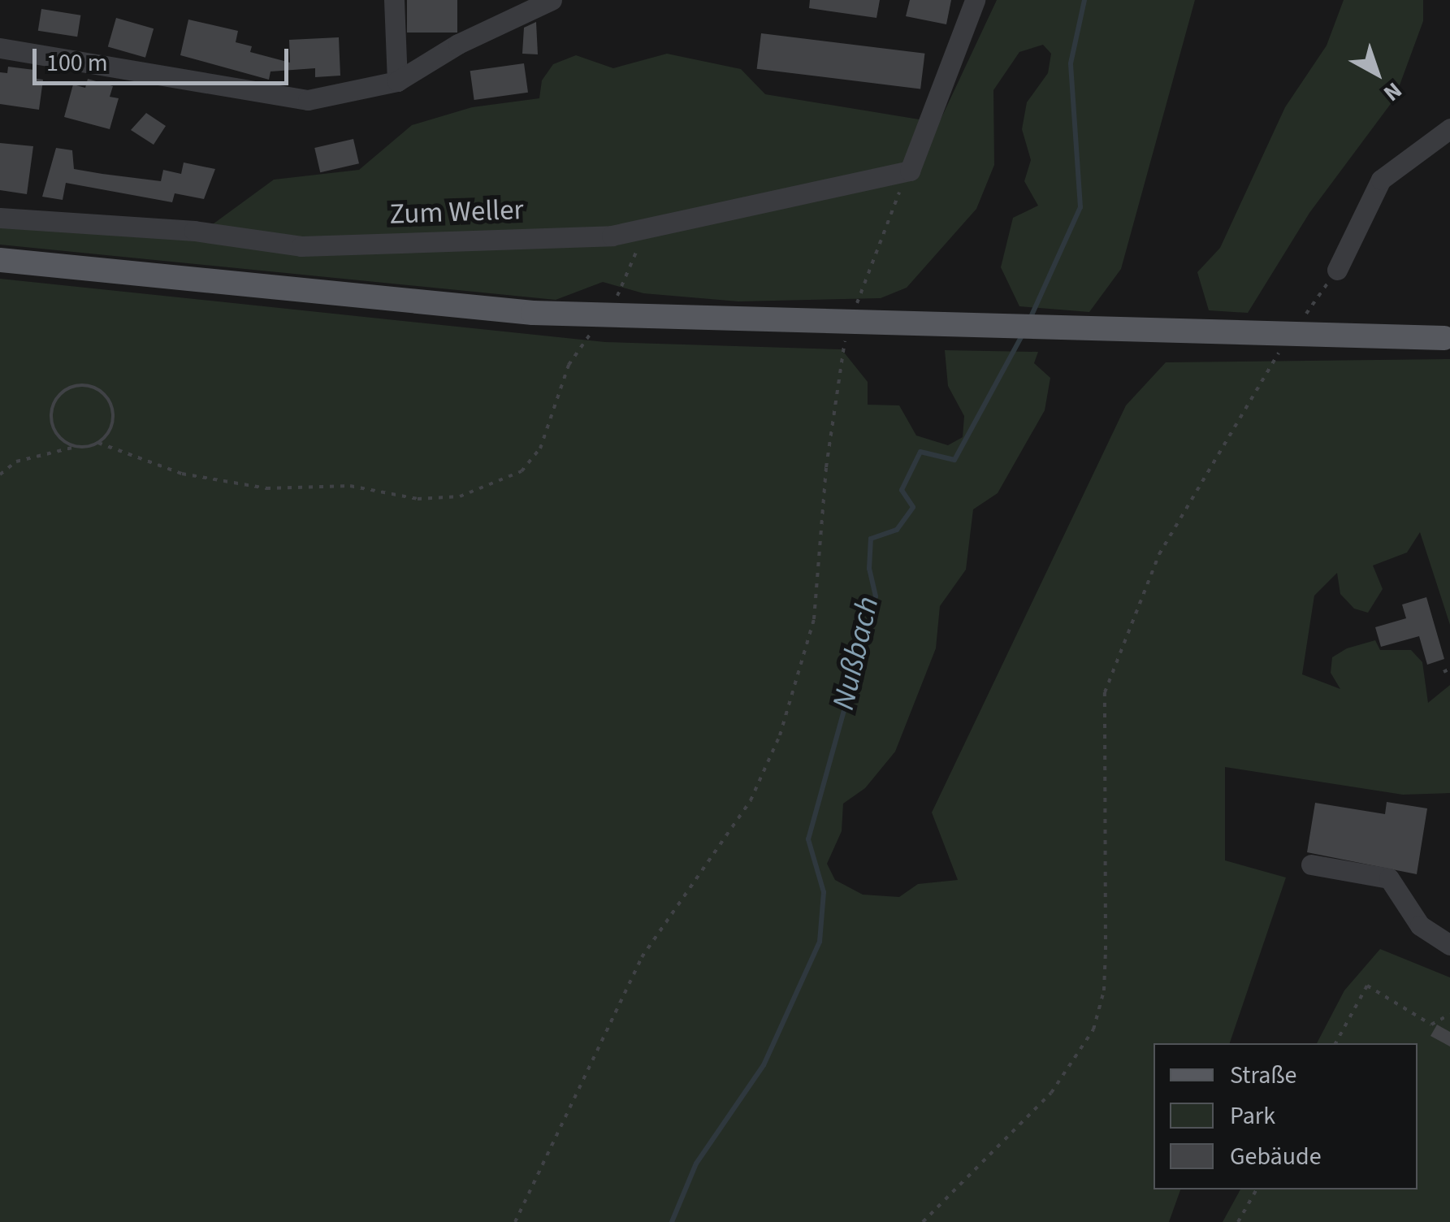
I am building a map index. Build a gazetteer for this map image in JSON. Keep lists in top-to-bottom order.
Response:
{
  "streets": {
    "street": ["Zum Weller"]
  },
  "water": ["Nußbach"],
  "legend": ["Straße", "Park", "Gebäude"],
  "scale_bar": "100 m",
  "north": "bottom right"
}
